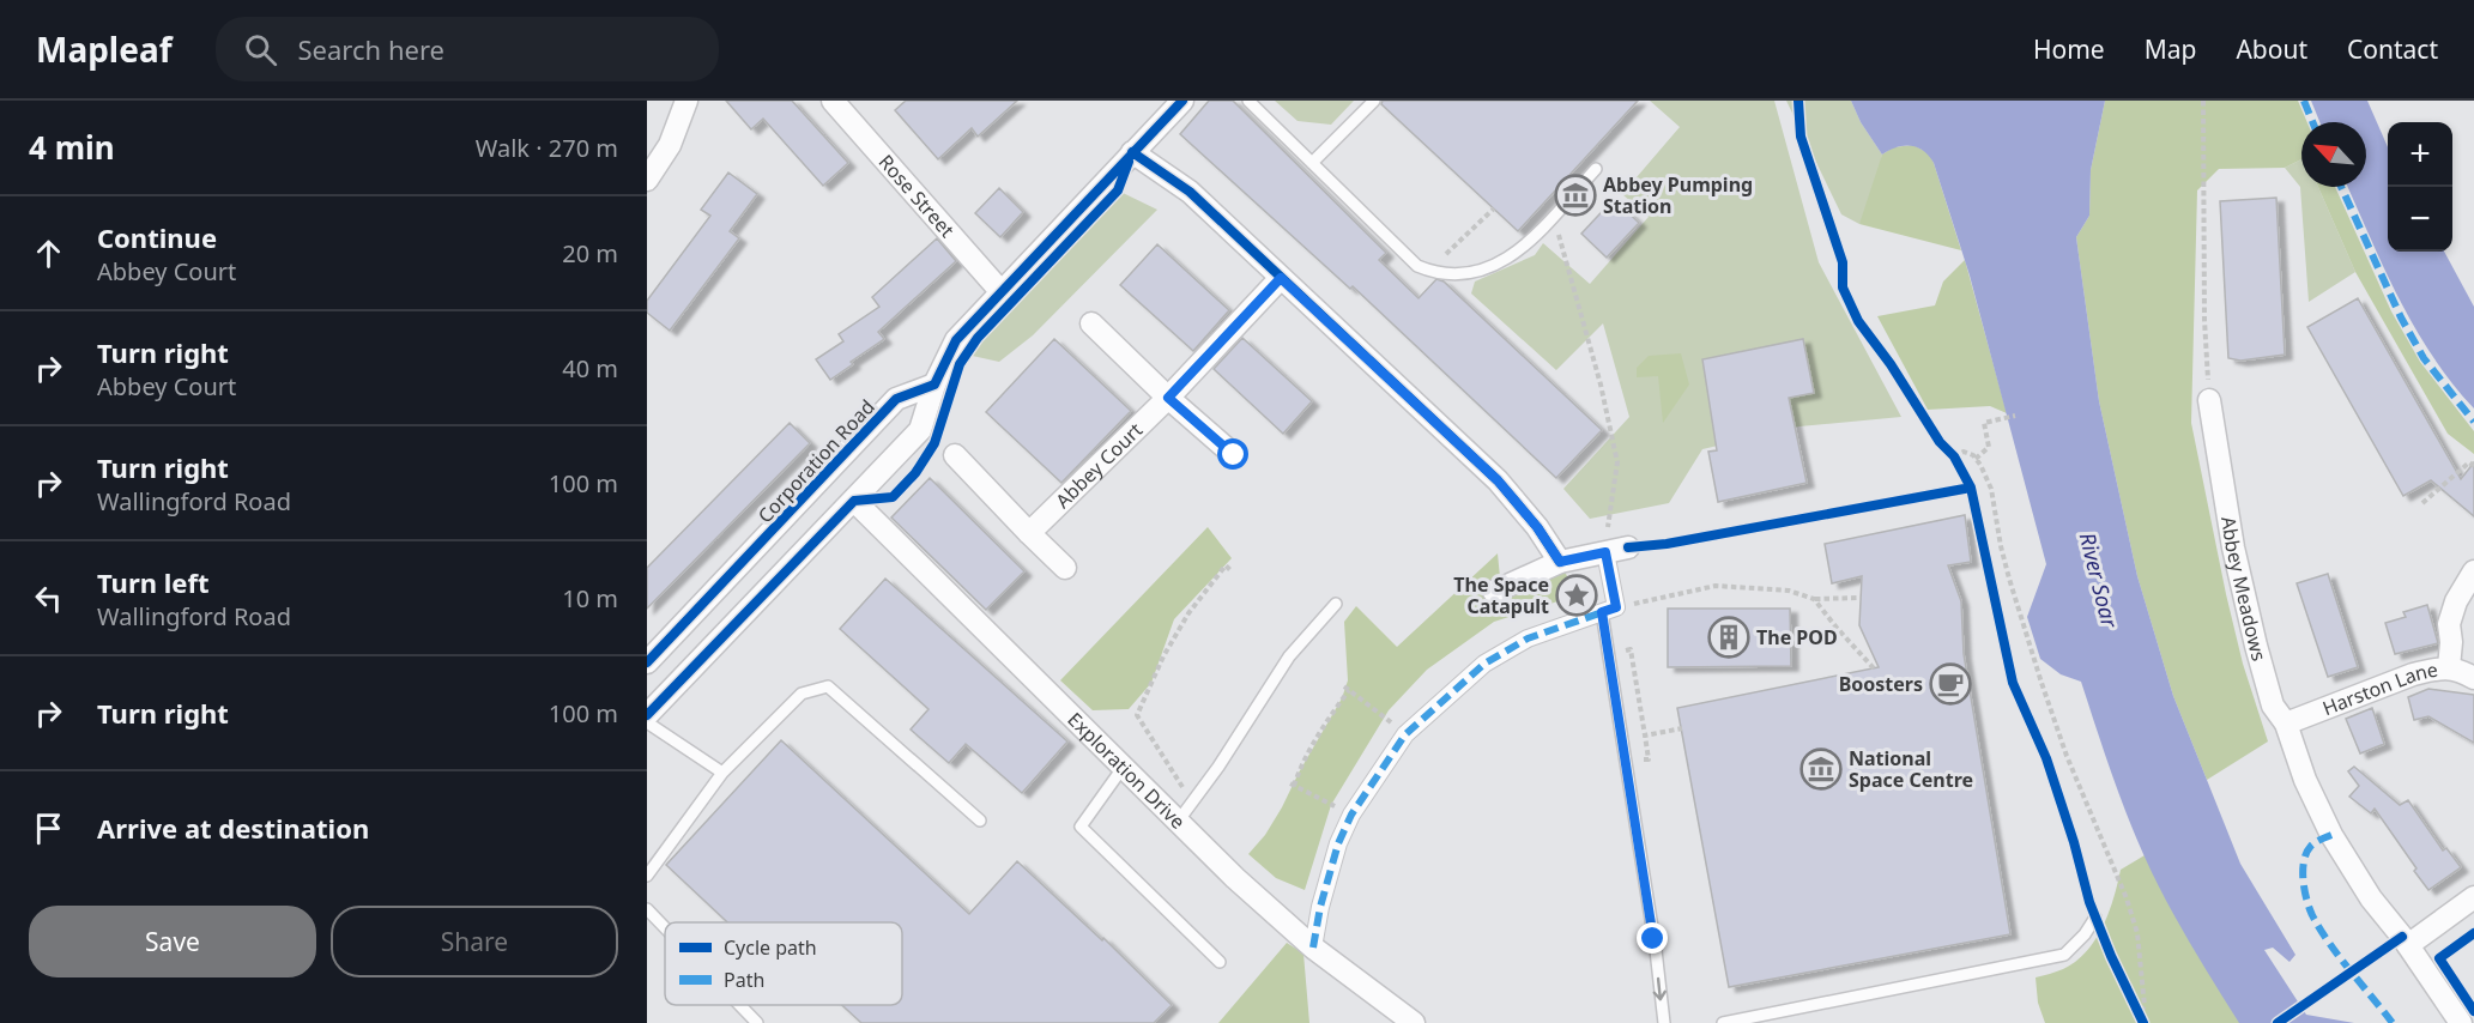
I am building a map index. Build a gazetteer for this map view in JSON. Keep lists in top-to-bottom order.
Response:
{
  "streets": {
    "street": [
      "Rose Street",
      "Corporation Road",
      "Abbey Court",
      "Abbey Meadows",
      "Harston Lane",
      "Exploration Drive"
    ]
  },
  "crossings": [
    ["Abbey Meadows", "Harston Lane"]
  ],
  "water": ["River Soar"],
  "places": {
    "museum": ["Abbey Pumping Station", "National Space Centre"],
    "place": ["The Space Catapult"],
    "building": ["The POD"],
    "cafe": ["Boosters"]
  },
  "legend": ["Cycle path", "Path"],
  "north": "top left",
  "page": {
    "header": "Mapleaf",
    "search": "Search here",
    "nav": [
      "Home",
      "Map",
      "About",
      "Contact"
    ],
    "heading": ["4 min", "Walk · 270 m"],
    "map_buttons": ["+", "−"],
    "list": [
      ["Continue", "Abbey Court", "20 m"],
      ["Turn right", "Abbey Court", "40 m"],
      ["Turn right", "Wallingford Road", "100 m"],
      ["Turn left", "Wallingford Road", "10 m"],
      ["Turn right", "100 m"],
      "Arrive at destination"
    ],
    "buttons": ["Save", "Share"]
  }
}
